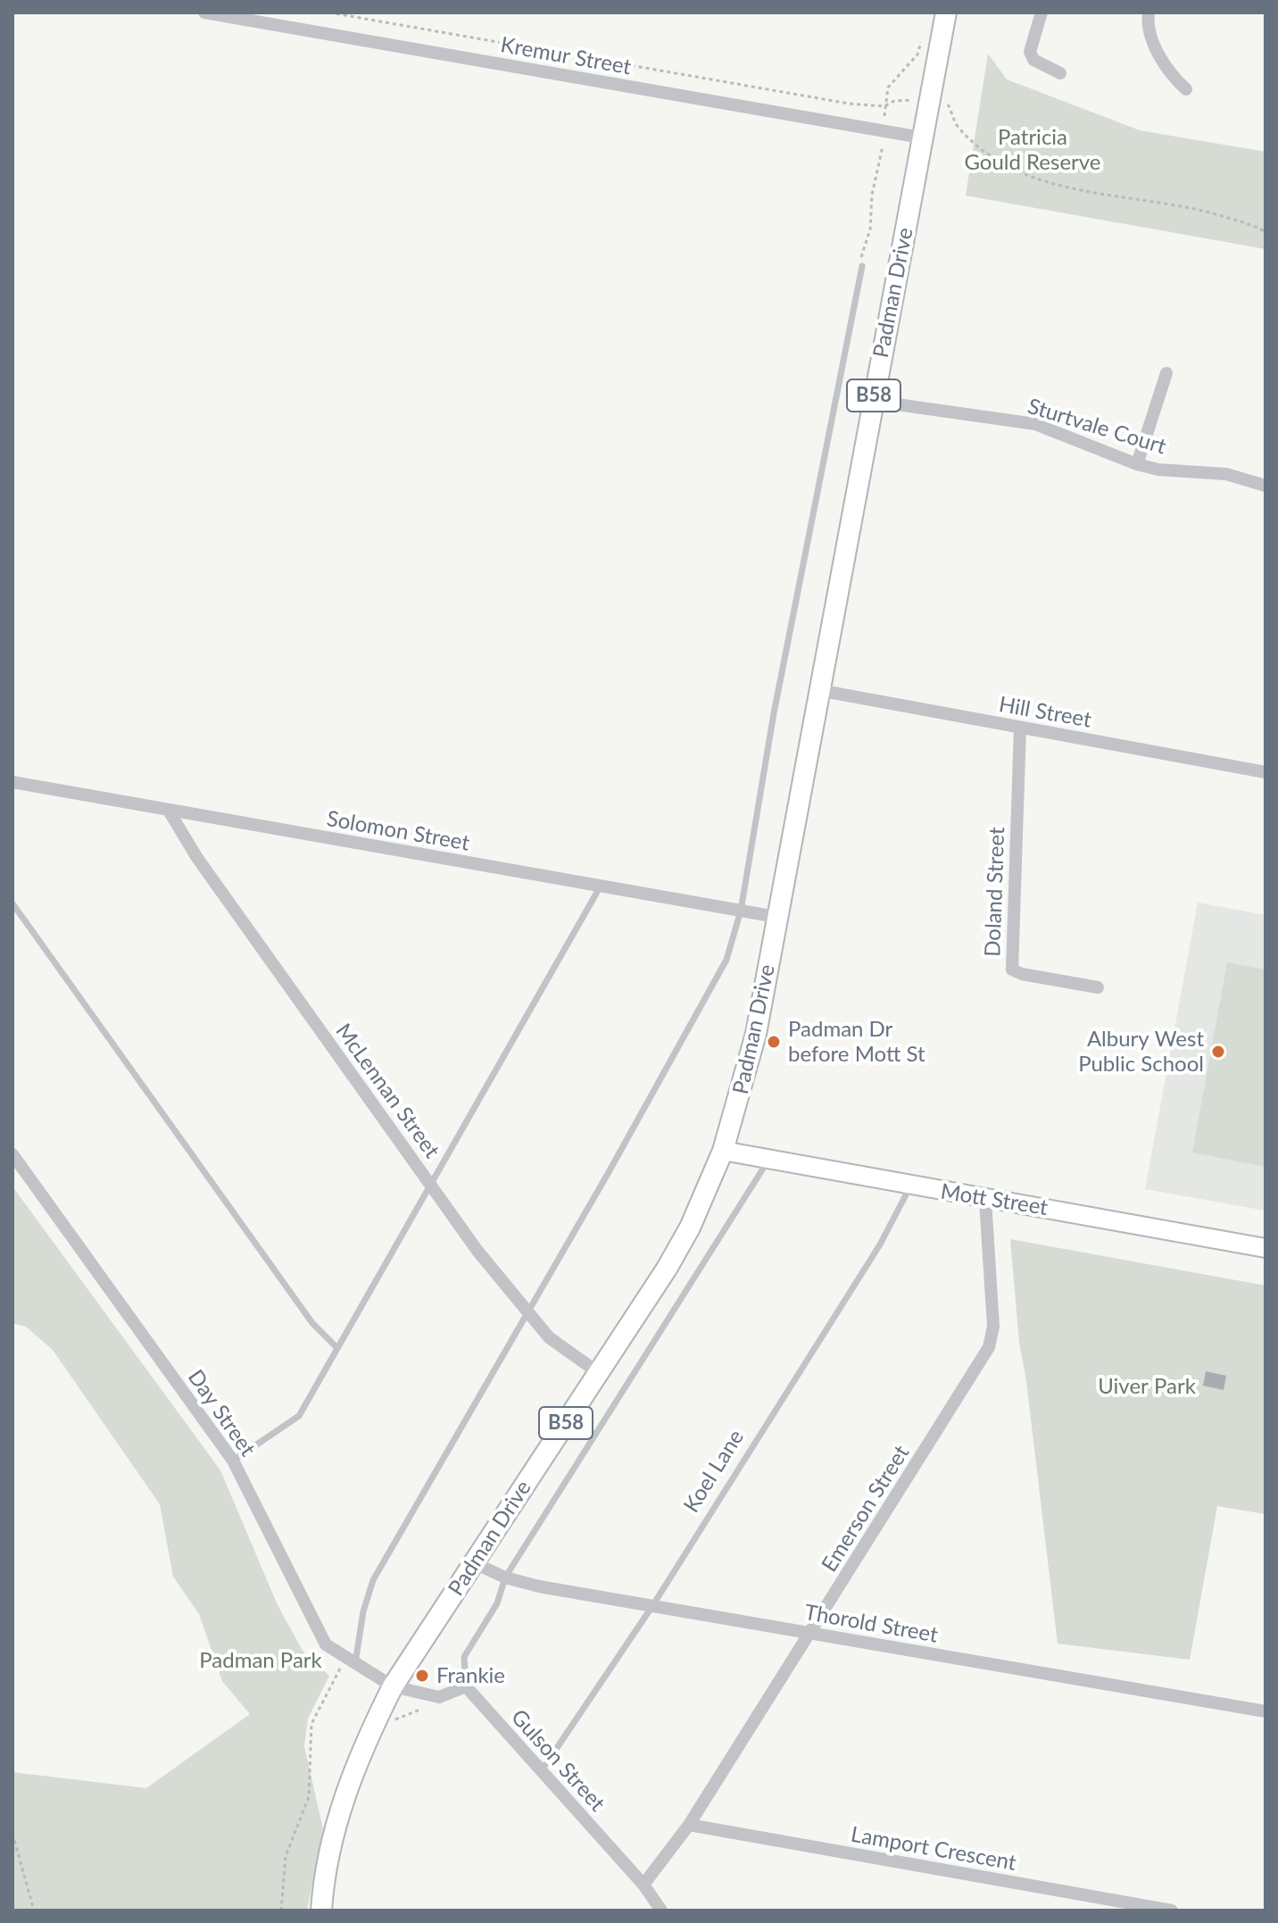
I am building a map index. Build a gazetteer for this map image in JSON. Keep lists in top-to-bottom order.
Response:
{
  "streets": {
    "main road": ["Padman Drive", "B58"],
    "street": [
      "Kremur Street",
      "Sturtvale Court",
      "Hill Street",
      "Solomon Street",
      "Doland Street",
      "McLennan Street",
      "Mott Street",
      "Day Street",
      "Emerson Street",
      "Thorold Street",
      "Gulson Street",
      "Lamport Crescent"
    ],
    "lane": ["Koel Lane"]
  },
  "crossings": [
    ["Kremur Street", "Padman Drive"],
    ["Padman Drive", "Sturtvale Court"],
    ["Padman Drive", "Hill Street"],
    ["Padman Drive", "Solomon Street"],
    ["Padman Drive", "McLennan Street"],
    ["Padman Drive", "Mott Street"],
    ["Padman Drive", "Day Street"],
    ["Padman Drive", "Thorold Street"],
    ["Hill Street", "Doland Street"],
    ["Solomon Street", "McLennan Street"],
    ["Mott Street", "Koel Lane"],
    ["Mott Street", "Emerson Street"],
    ["Koel Lane", "Thorold Street"],
    ["Koel Lane", "Gulson Street"],
    ["Emerson Street", "Thorold Street"],
    ["Emerson Street", "Gulson Street"],
    ["Emerson Street", "Lamport Crescent"]
  ],
  "parks": ["Patricia Gould Reserve", "Uiver Park", "Padman Park"],
  "places": ["Padman Dr before Mott St", "Albury West Public School", "Frankie"]
}
